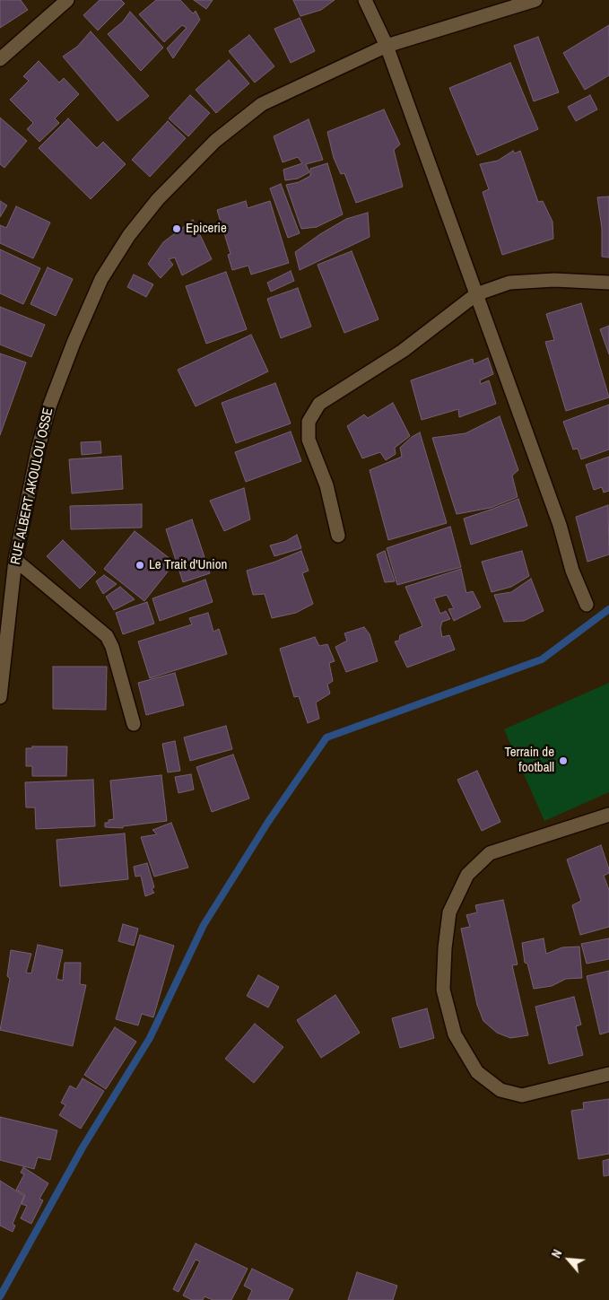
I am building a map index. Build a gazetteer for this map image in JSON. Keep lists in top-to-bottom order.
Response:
{
  "streets": {
    "street": ["RUE ALBERT AKOULOU OSSE"]
  },
  "places": ["Epicerie", "Le Trait d'Union", "Terrain de football"],
  "north": "top left"
}
